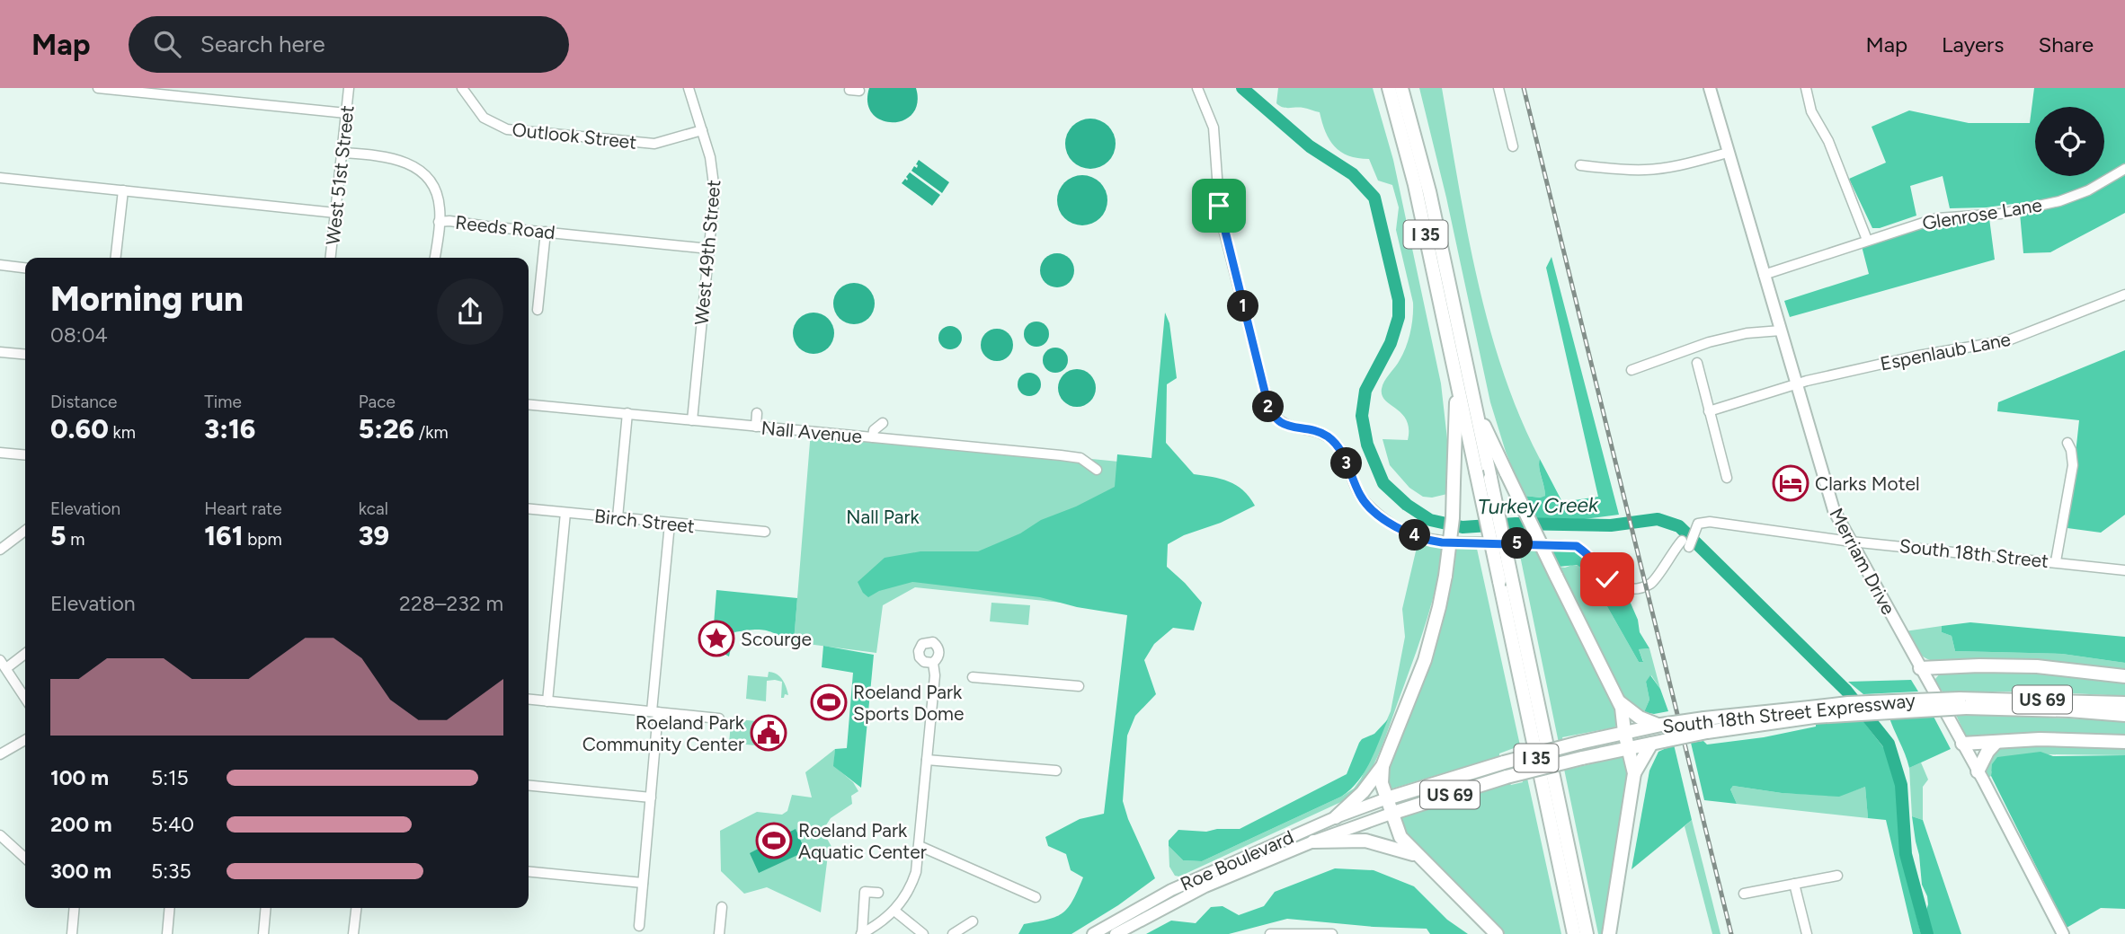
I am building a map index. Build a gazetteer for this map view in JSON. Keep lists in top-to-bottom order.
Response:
{
  "streets": {
    "highway": ["I 35", "US 69", "South 18th Street Expressway"],
    "main road": ["Merriam Drive", "Roe Boulevard"],
    "street": [
      "Outlook Street",
      "West 51st Street",
      "Glenrose Lane",
      "Reeds Road",
      "West 49th Street",
      "Espenlaub Lane",
      "Nall Avenue",
      "Birch Street",
      "South 18th Street"
    ]
  },
  "crossings": [
    ["Outlook Street", "West 49th Street"],
    ["West 51st Street", "Reeds Road"],
    ["Glenrose Lane", "Merriam Drive"],
    ["Reeds Road", "West 49th Street"],
    ["I 35", "US 69"],
    ["West 49th Street", "Nall Avenue"],
    ["Espenlaub Lane", "Merriam Drive"],
    ["South 18th Street", "Merriam Drive"],
    ["US 69", "South 18th Street Expressway"],
    ["US 69", "Roe Boulevard"],
    ["South 18th Street Expressway", "Roe Boulevard"]
  ],
  "water": ["Turkey Creek"],
  "parks": ["Nall Park"],
  "places": {
    "hotel": ["Clarks Motel"],
    "place": ["Scourge"],
    "sports": ["Roeland Park Sports Dome", "Roeland Park Aquatic Center"],
    "public building": ["Roeland Park Community Center"]
  },
  "page": {
    "header": "Map",
    "search": "Search here",
    "nav": ["Map", "Layers", "Share"],
    "heading": ["Morning run", "08:04"],
    "pins": [
      "1",
      "2",
      "3",
      "4",
      "5"
    ],
    "stats": [
      ["Distance", "0.60 km"],
      ["Time", "3:16"],
      ["Pace", "5:26 /km"],
      ["Elevation", "5 m"],
      ["Heart rate", "161 bpm"],
      ["kcal", "39"]
    ],
    "chart": ["Elevation", "228–232 m"],
    "list": [
      {
        "name": "100 m",
        "note": "5:15"
      },
      {
        "name": "200 m",
        "note": "5:40"
      },
      {
        "name": "300 m",
        "note": "5:35"
      }
    ]
  }
}
